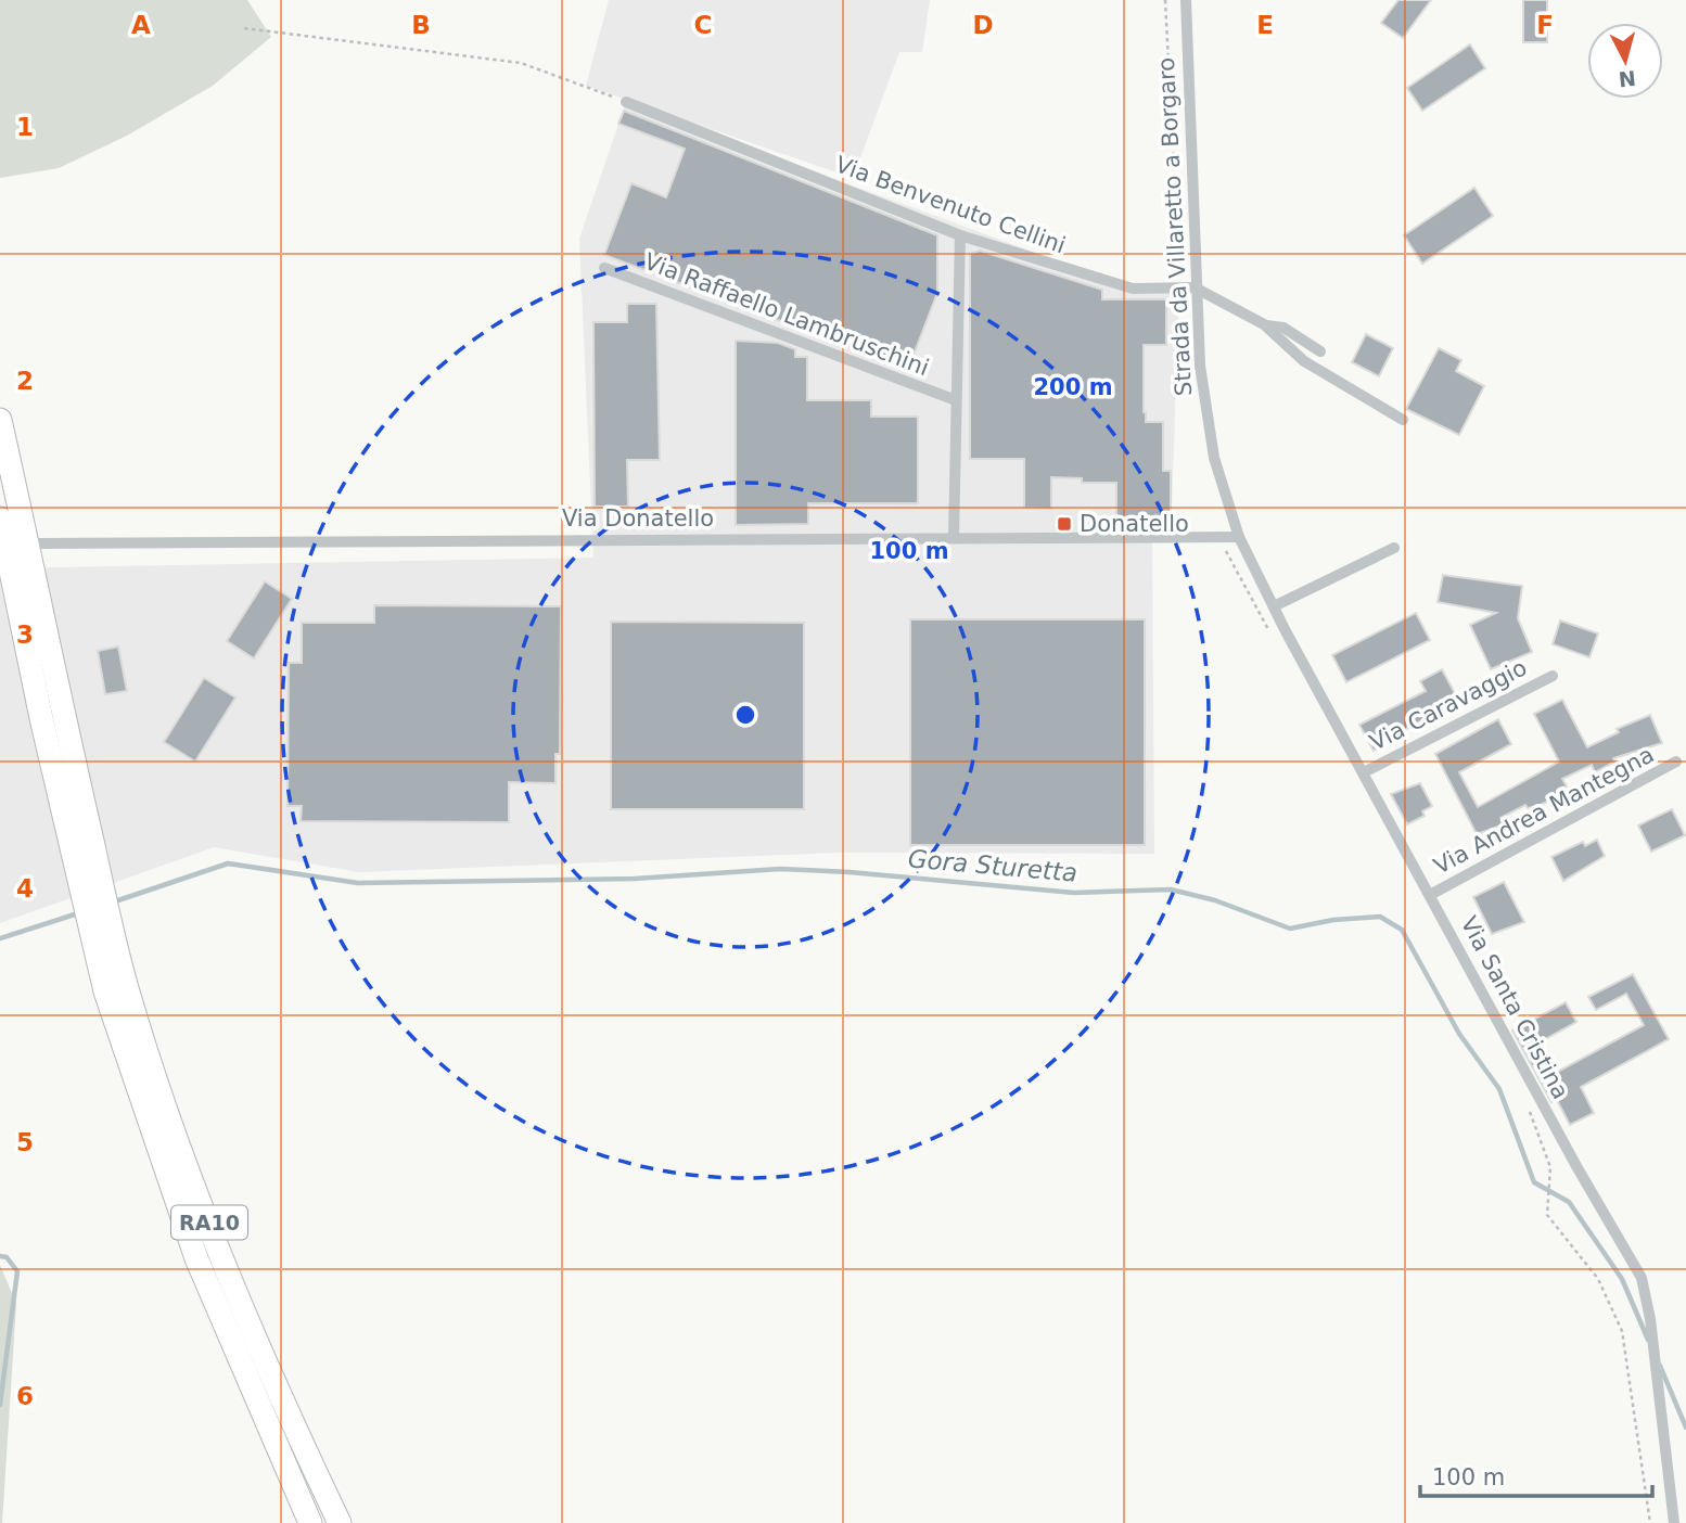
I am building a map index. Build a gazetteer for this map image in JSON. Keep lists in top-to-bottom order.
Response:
{
  "streets": {
    "highway": ["RA10"],
    "street": [
      "Via Benvenuto Cellini",
      "Strada da Villaretto a Borgaro",
      "Via Raffaello Lambruschini",
      "Via Donatello",
      "Via Caravaggio",
      "Via Andrea Mantegna",
      "Via Santa Cristina"
    ]
  },
  "crossings": [
    ["Via Benvenuto Cellini", "Strada da Villaretto a Borgaro"],
    ["Strada da Villaretto a Borgaro", "Via Donatello"],
    ["Strada da Villaretto a Borgaro", "Via Santa Cristina"],
    ["Via Donatello", "Via Santa Cristina"],
    ["Via Caravaggio", "Via Santa Cristina"],
    ["Via Andrea Mantegna", "Via Santa Cristina"]
  ],
  "water": ["Gora Sturetta"],
  "places": {
    "transit": ["Donatello"]
  },
  "scale_bar": "100 m",
  "north": "bottom",
  "grid": {
    "columns": [
      "A",
      "B",
      "C",
      "D",
      "E",
      "F"
    ],
    "rows": [
      "1",
      "2",
      "3",
      "4",
      "5",
      "6"
    ]
  },
  "rings": ["200 m", "100 m"]
}
